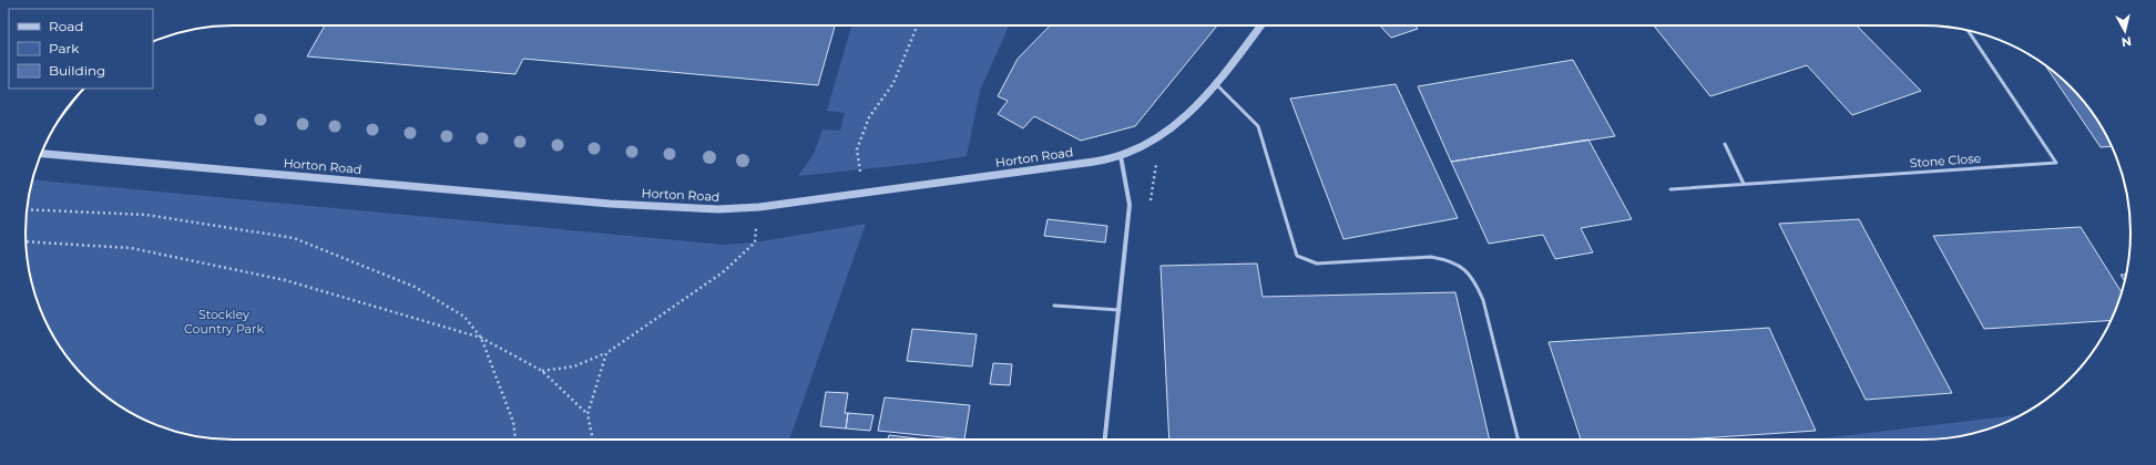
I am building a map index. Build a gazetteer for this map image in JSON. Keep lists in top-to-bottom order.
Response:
{
  "streets": {
    "street": ["Horton Road"],
    "lane": ["Stone Close"]
  },
  "parks": ["Stockley Country Park"],
  "legend": ["Road", "Park", "Building"],
  "north": "bottom"
}
